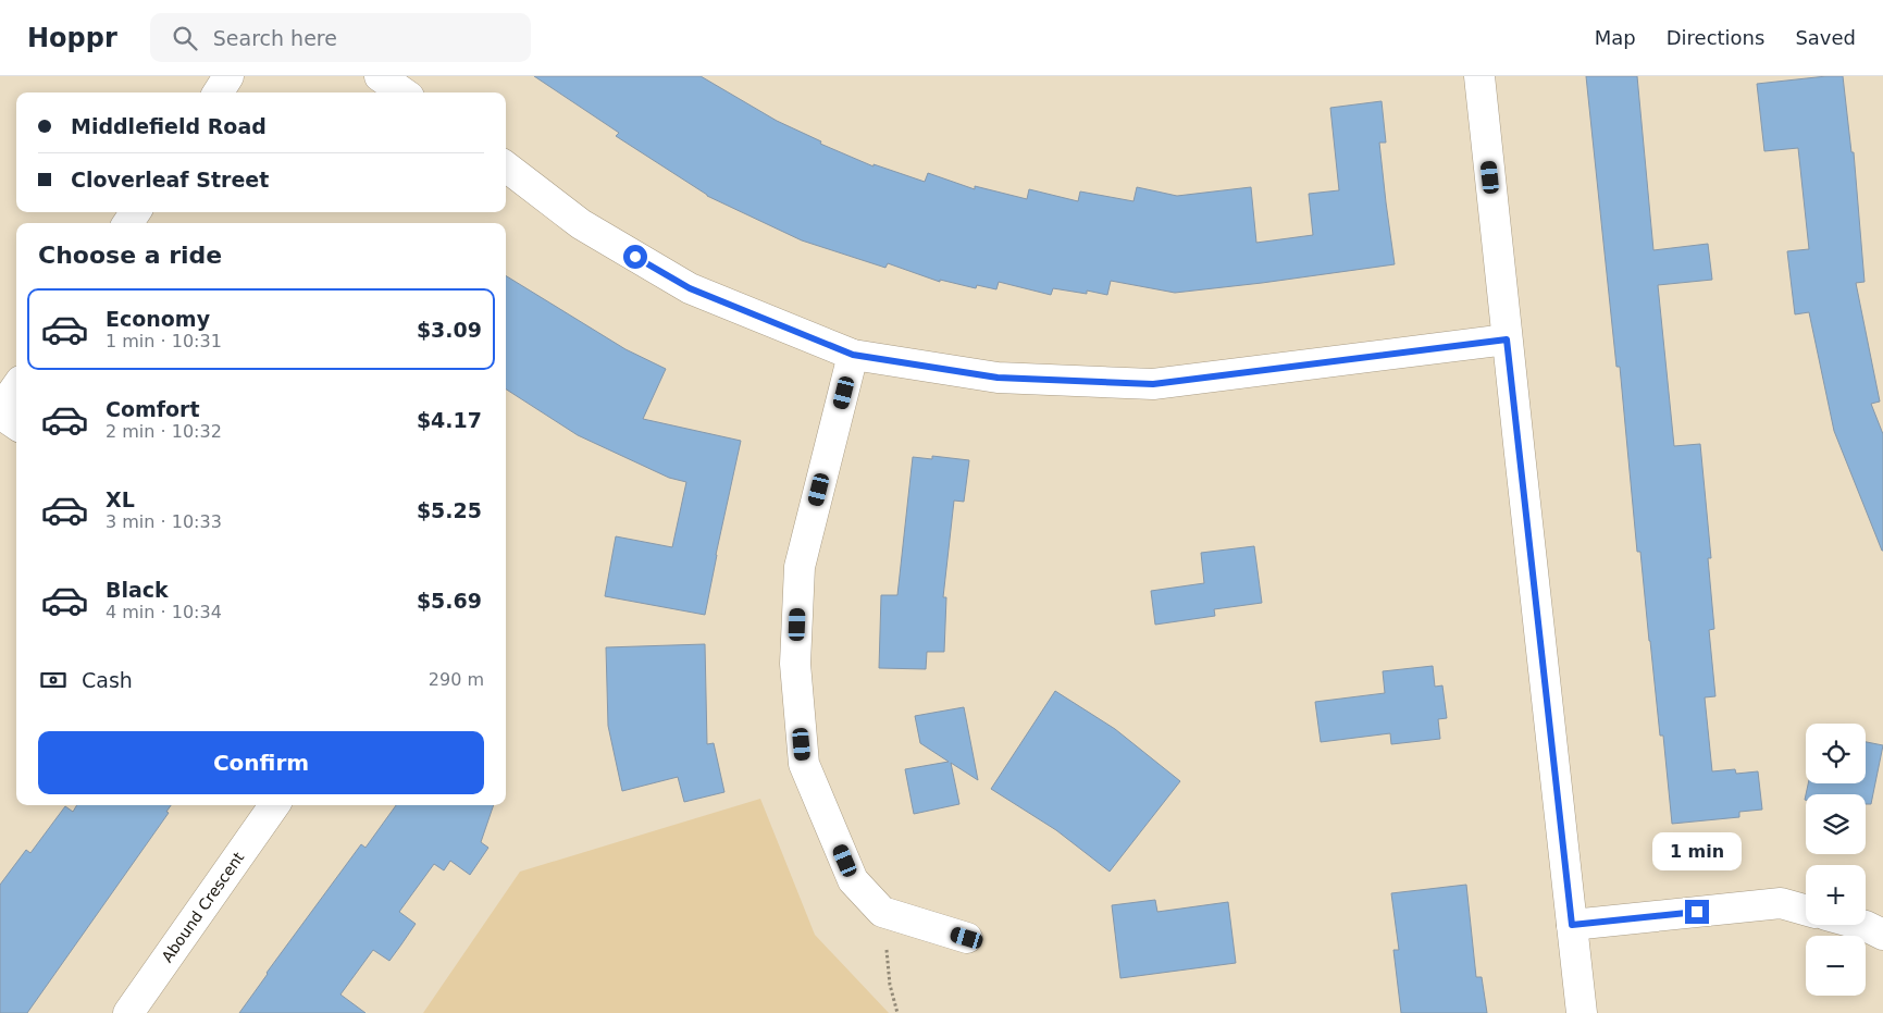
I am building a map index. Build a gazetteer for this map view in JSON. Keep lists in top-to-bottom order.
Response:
{
  "streets": {
    "street": ["Abound Crescent"]
  },
  "page": {
    "header": "Hoppr",
    "search": "Search here",
    "nav": ["Map", "Directions", "Saved"],
    "banner": ["Middlefield Road", "Cloverleaf Street"],
    "heading": "Choose a ride",
    "list": [
      {
        "name": "Economy",
        "note": "1 min · 10:31",
        "value": "$3.09"
      },
      {
        "name": "Comfort",
        "note": "2 min · 10:32",
        "value": "$4.17"
      },
      {
        "name": "XL",
        "note": "3 min · 10:33",
        "value": "$5.25"
      },
      {
        "name": "Black",
        "note": "4 min · 10:34",
        "value": "$5.69"
      }
    ],
    "pay": ["Cash", "290 m"],
    "buttons": "Confirm",
    "map_buttons": ["+", "−"],
    "bubble": "1 min"
  }
}
